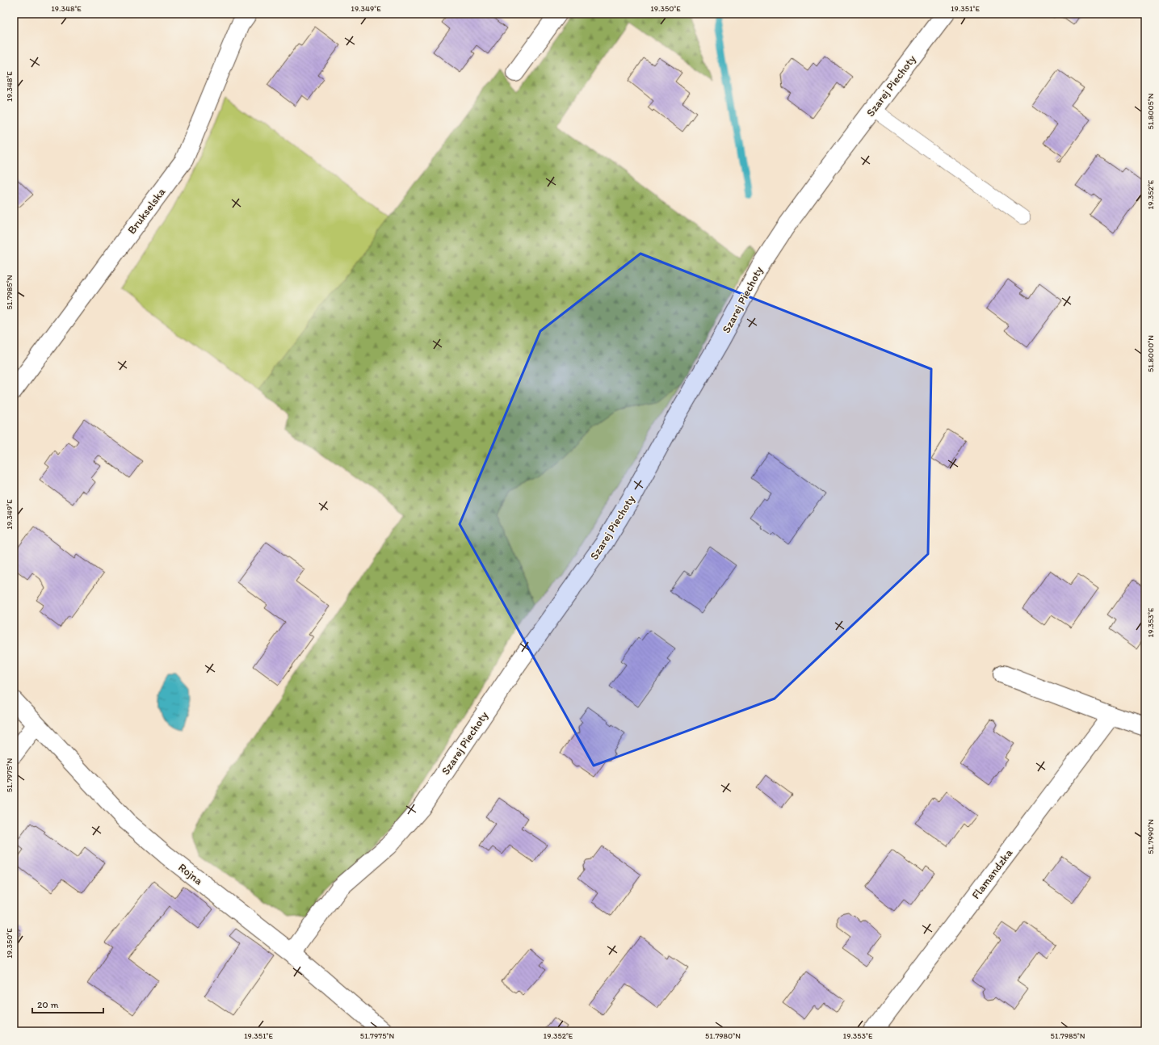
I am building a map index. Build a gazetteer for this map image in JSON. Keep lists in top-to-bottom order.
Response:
{
  "streets": {
    "street": [
      "Szarej Piechoty",
      "Brukselska",
      "Rojna",
      "Flamandzka"
    ]
  },
  "crossings": [
    ["Szarej Piechoty", "Rojna"]
  ],
  "scale_bar": "20 m",
  "coordinates": [
    "19.348°E",
    "19.349°E",
    "19.350°E",
    "19.351°E",
    "51.8005°N",
    "19.352°E",
    "51.7985°N",
    "51.8000°N",
    "19.353°E",
    "51.7975°N",
    "51.7990°N",
    "51.7980°N"
  ]
}
